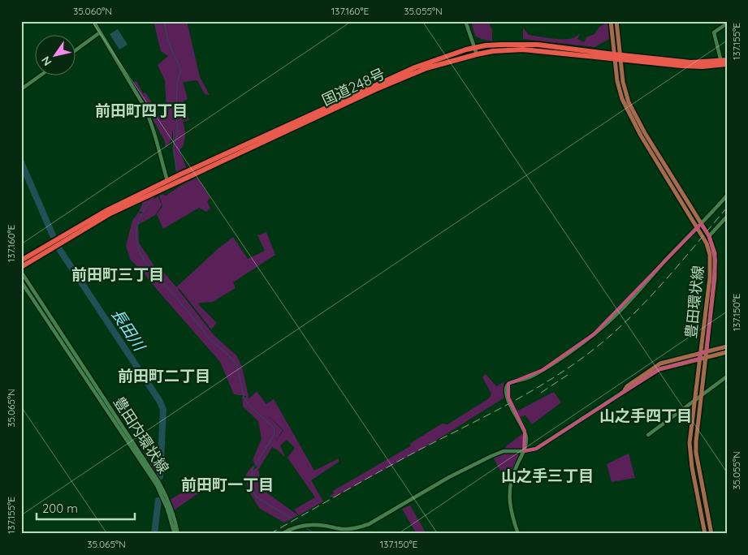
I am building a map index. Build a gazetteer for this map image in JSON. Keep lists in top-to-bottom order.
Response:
{
  "streets": {
    "highway": ["国道248号"],
    "main road": ["豊田環状線"],
    "street": ["豊田内環状線"]
  },
  "crossings": [
    ["国道248号", "豊田環状線"]
  ],
  "districts": [
    "前田町四丁目",
    "前田町三丁目",
    "前田町二丁目",
    "山之手四丁目",
    "山之手三丁目",
    "前田町一丁目"
  ],
  "water": ["長田川"],
  "scale_bar": "200 m",
  "north": "bottom left",
  "coordinates": [
    "35.060°N",
    "137.160°E",
    "35.055°N",
    "137.155°E",
    "137.150°E",
    "35.065°N"
  ]
}
